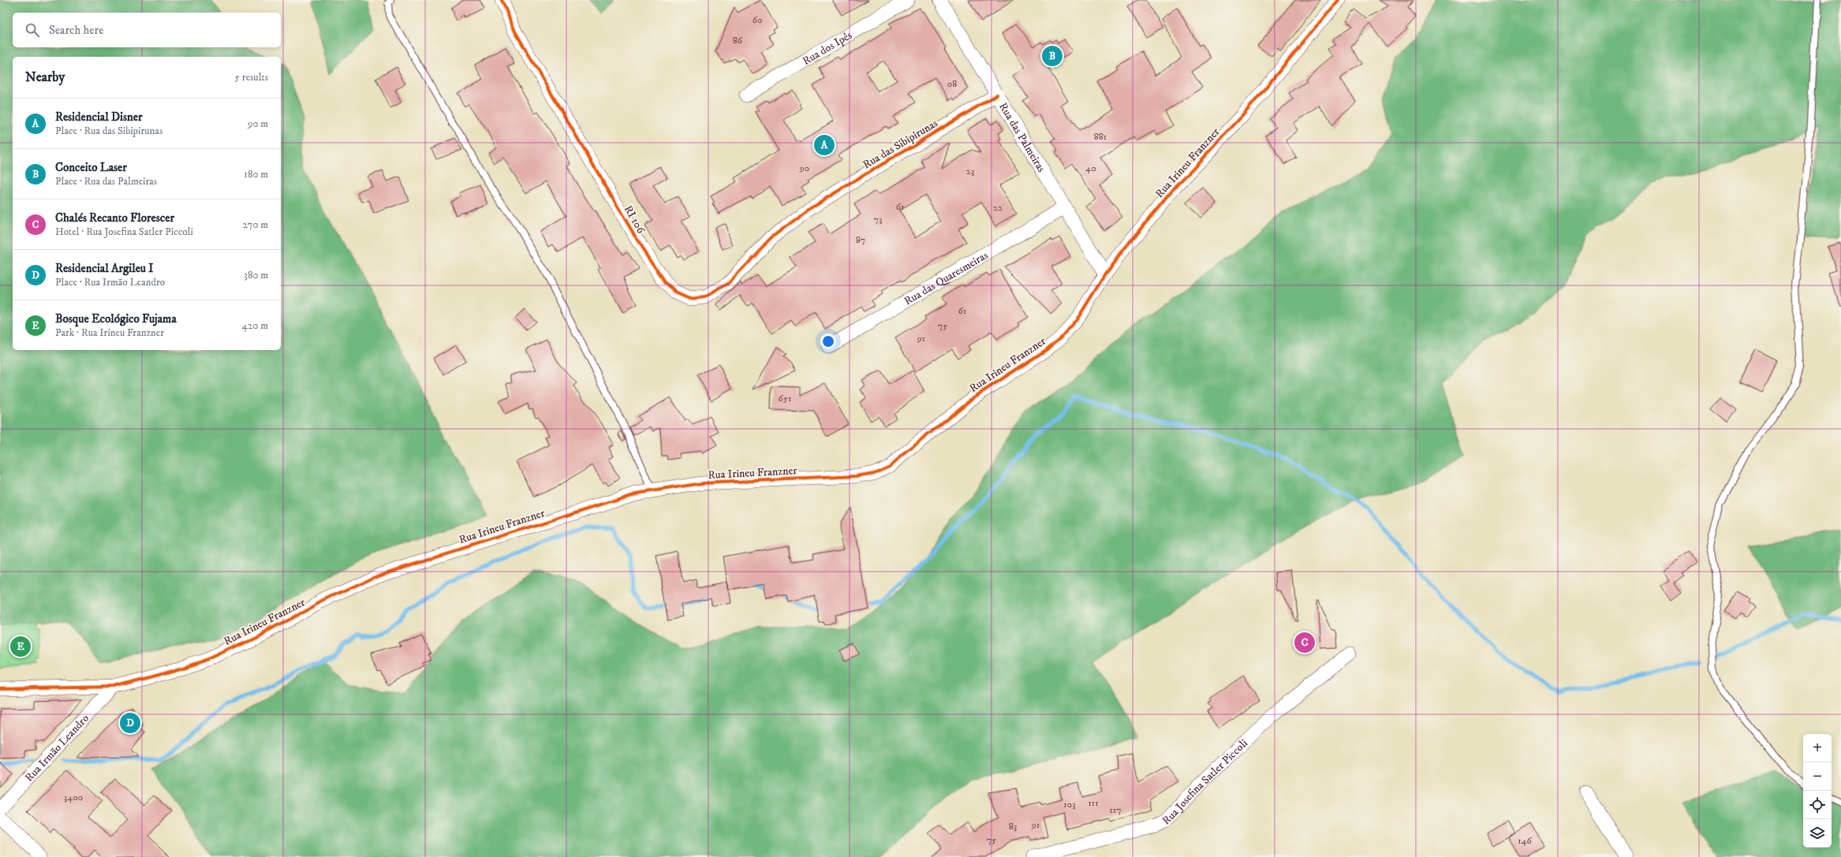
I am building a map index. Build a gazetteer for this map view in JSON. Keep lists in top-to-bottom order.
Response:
{
  "streets": {
    "street": [
      "Rua dos Ipês",
      "Rua das Palmeiras",
      "Rua das Sibipirunas",
      "Rua Irineu Franzner",
      "RI 106",
      "Rua das Quaresmeiras",
      "Rua Irmão Leandro",
      "Rua Josefina Satler Piccoli"
    ]
  },
  "crossings": [
    ["Rua das Palmeiras", "Rua das Sibipirunas"],
    ["Rua das Palmeiras", "Rua Irineu Franzner"],
    ["Rua das Palmeiras", "Rua das Quaresmeiras"],
    ["Rua das Sibipirunas", "RI 106"],
    ["Rua Irineu Franzner", "Rua Irmão Leandro"]
  ],
  "house_numbers": [
    "60",
    "86",
    "08",
    "881",
    "90",
    "40",
    "23",
    "61",
    "22",
    "73",
    "87",
    "61",
    "75",
    "91",
    "651",
    "3400",
    "111",
    "103",
    "117",
    "91",
    "83",
    "75",
    "146"
  ],
  "page": {
    "search": "Search here",
    "pins": [
      "B",
      "A",
      "C",
      "E",
      "D"
    ],
    "heading": ["Nearby", "5 results"],
    "list": [
      {
        "mark": "A",
        "name": "Residencial Disner",
        "note": "Place · Rua das Sibipirunas",
        "value": "90 m"
      },
      {
        "mark": "B",
        "name": "Conceito Laser",
        "note": "Place · Rua das Palmeiras",
        "value": "180 m"
      },
      {
        "mark": "C",
        "name": "Chalés Recanto Florescer",
        "note": "Hotel · Rua Josefina Satler Piccoli",
        "value": "270 m"
      },
      {
        "mark": "D",
        "name": "Residencial Argileu I",
        "note": "Place · Rua Irmão Leandro",
        "value": "380 m"
      },
      {
        "mark": "E",
        "name": "Bosque Ecológico Fujama",
        "note": "Park · Rua Irineu Franzner",
        "value": "420 m"
      }
    ],
    "map_buttons": ["+", "−"]
  }
}
